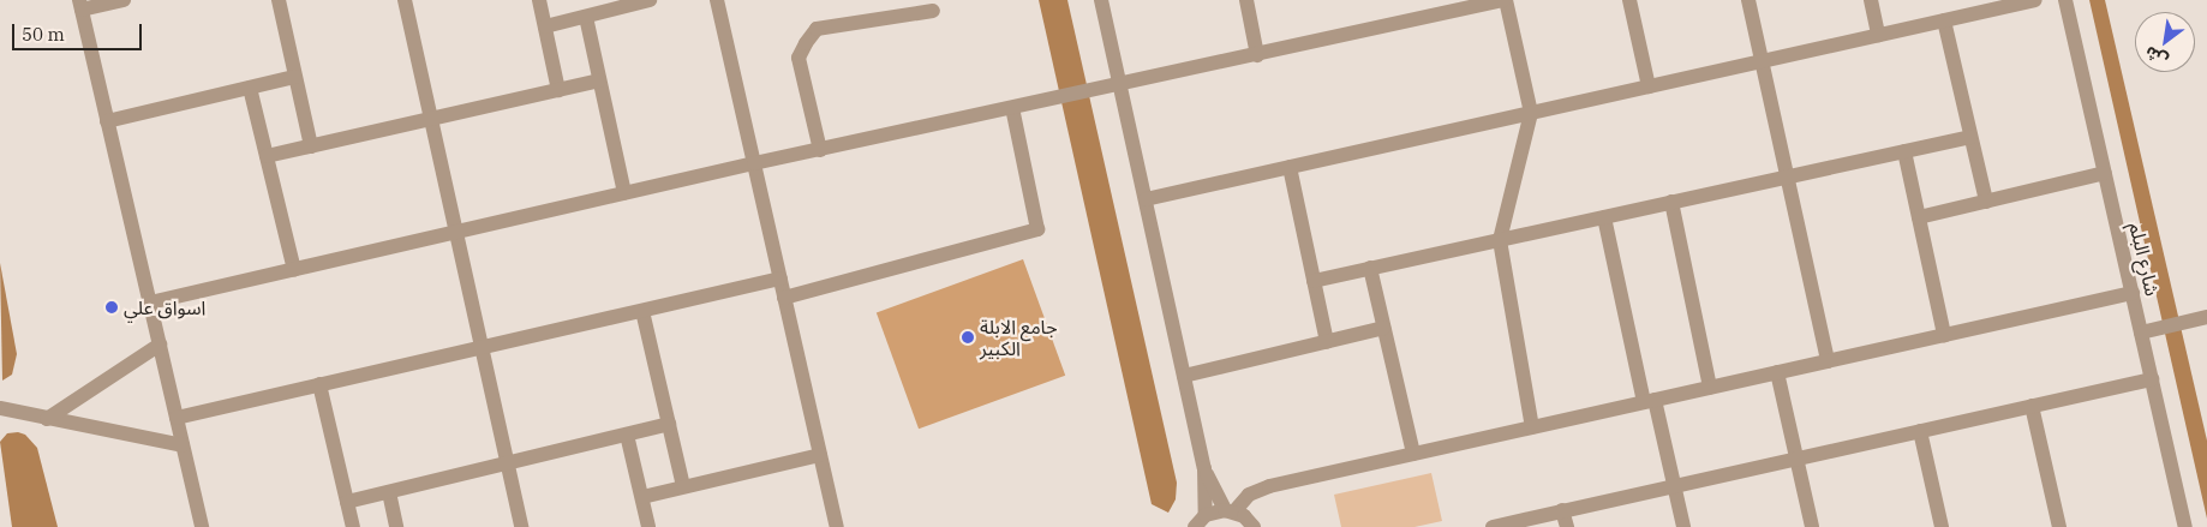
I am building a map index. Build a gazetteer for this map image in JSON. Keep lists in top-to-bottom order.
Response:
{
  "streets": {
    "street": ["شارع البلم"]
  },
  "places": ["اسواق علي", "جامع الابلة الكبير"],
  "scale_bar": "50 m",
  "north": "bottom left"
}
